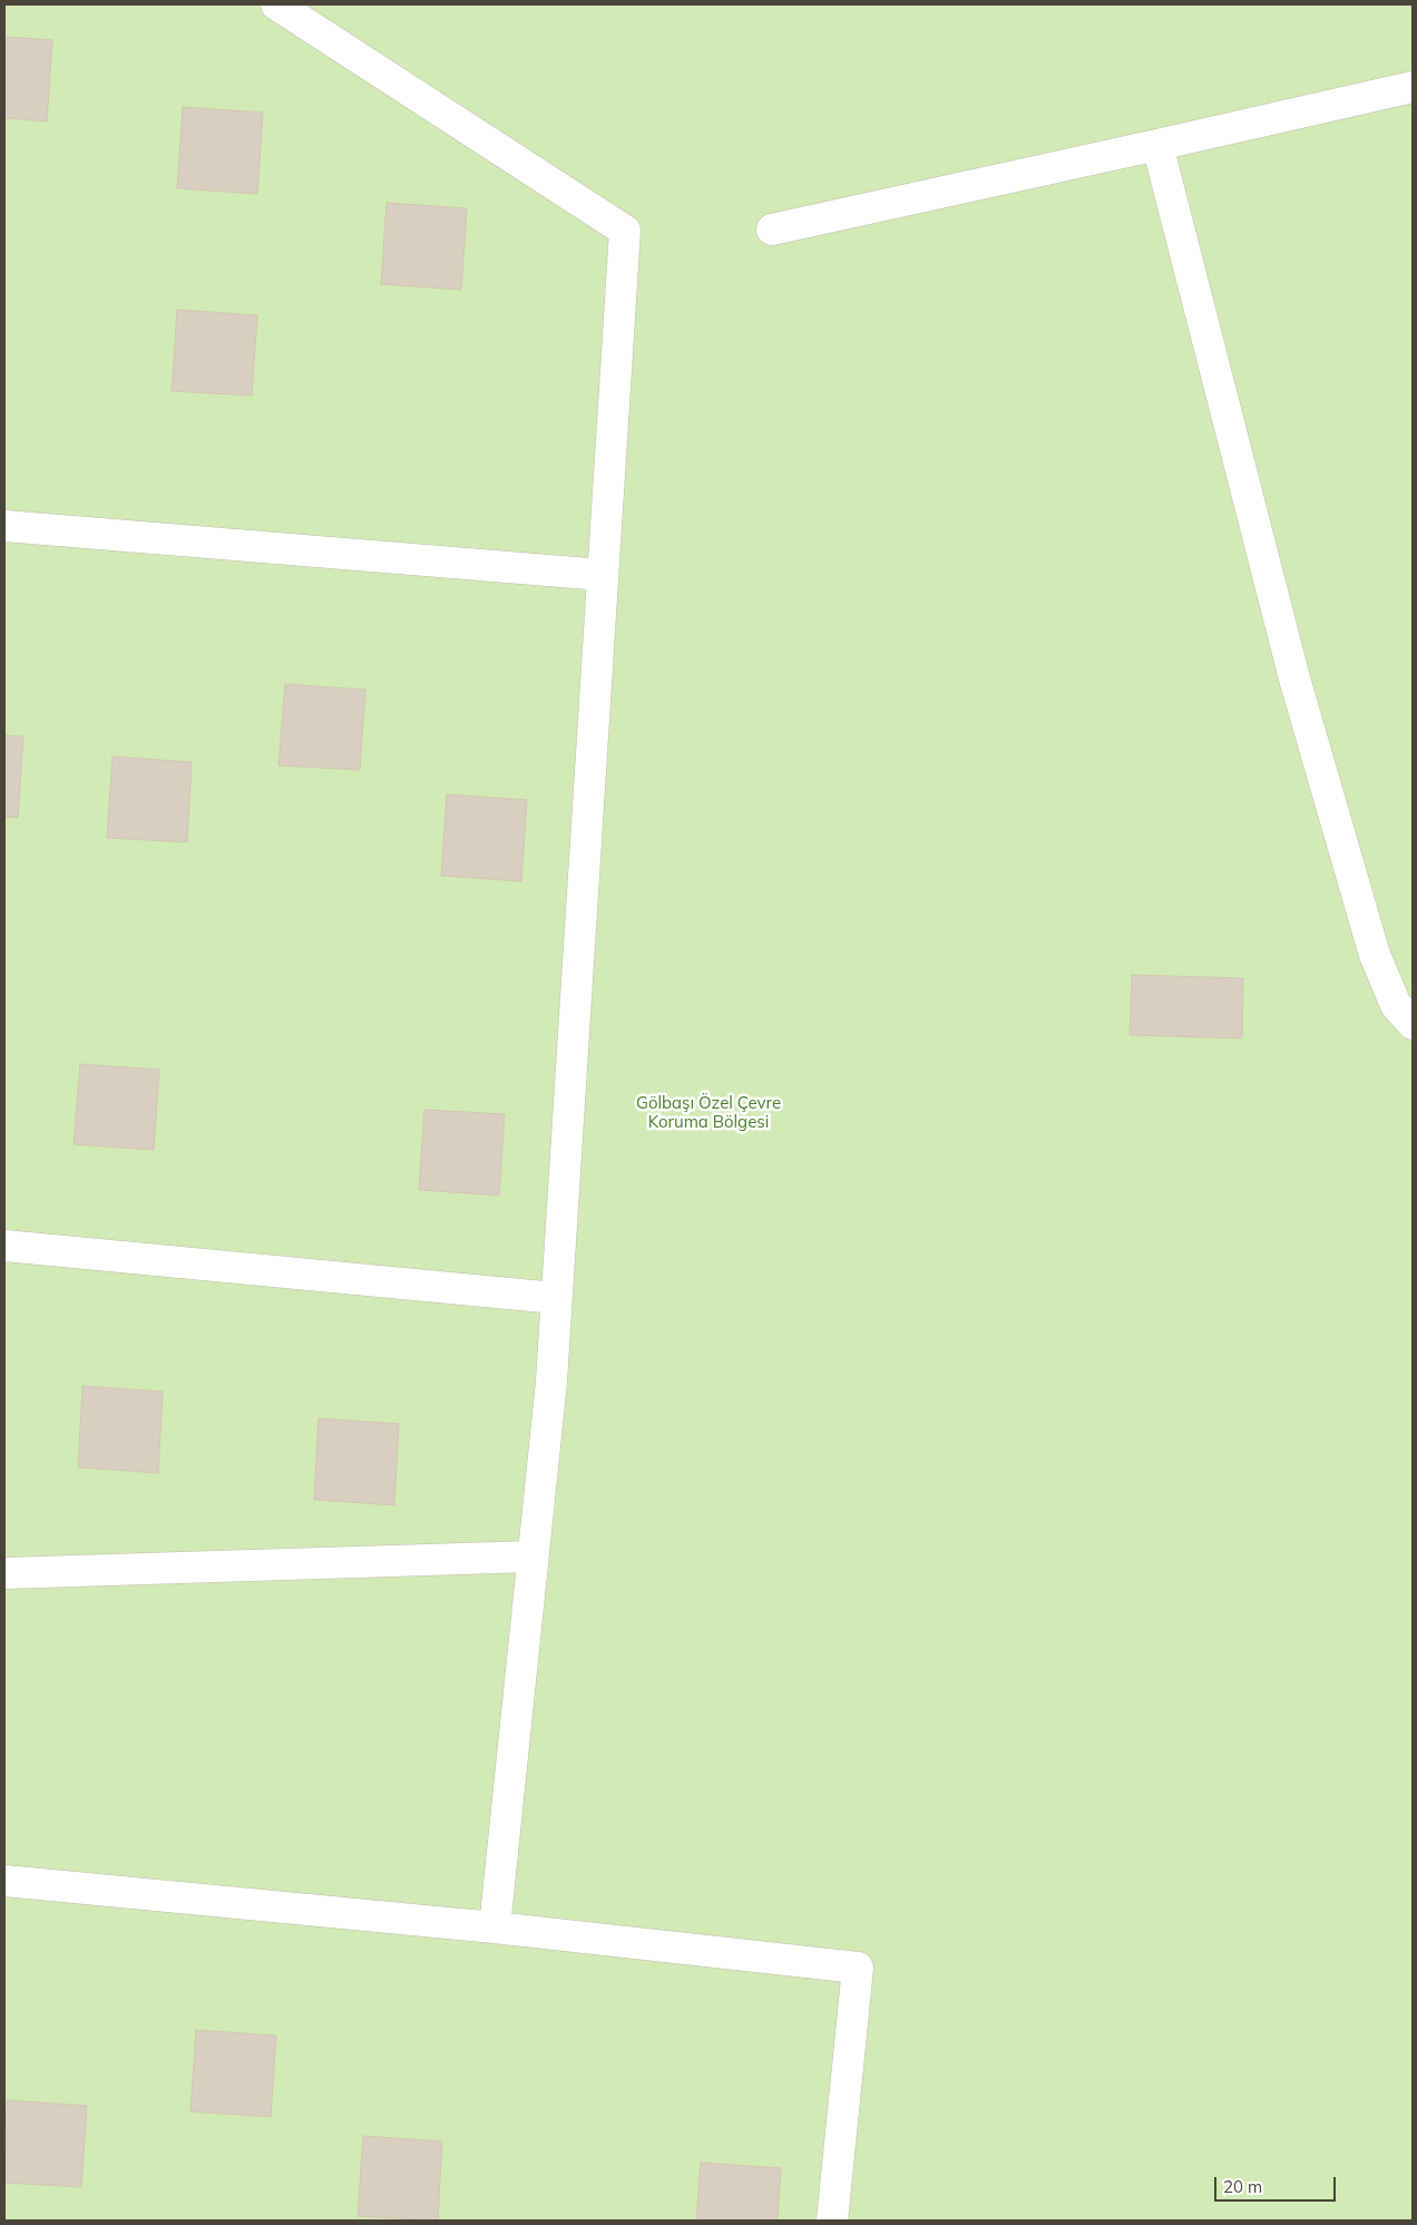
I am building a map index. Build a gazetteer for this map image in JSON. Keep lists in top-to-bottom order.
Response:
{
  "parks": ["Gölbaşı Özel Çevre Koruma Bölgesi"],
  "scale_bar": "20 m"
}
